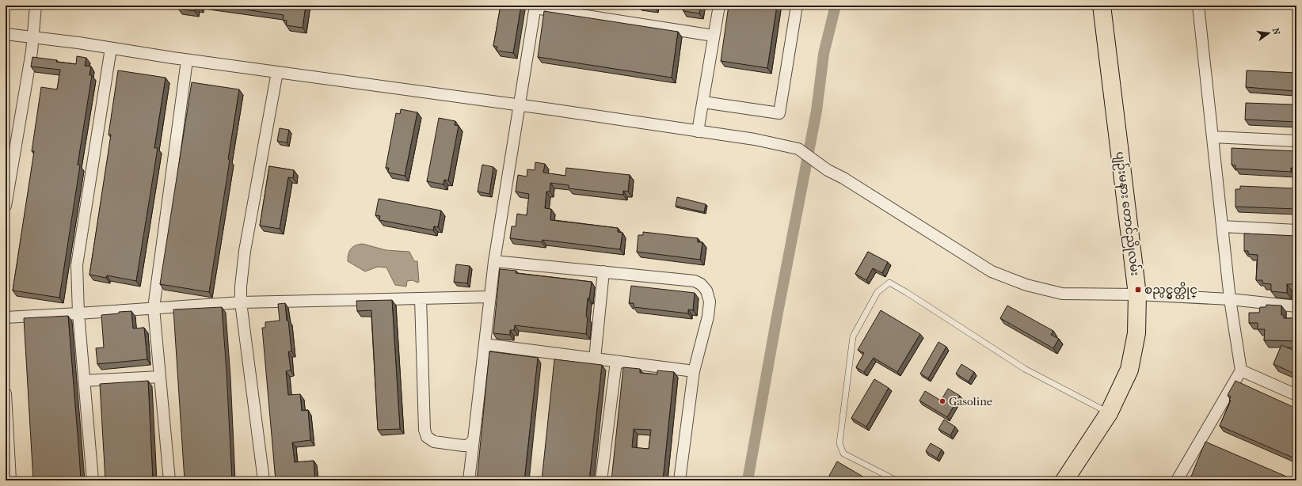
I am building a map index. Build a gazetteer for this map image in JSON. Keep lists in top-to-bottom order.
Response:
{
  "streets": {
    "main road": ["ပျဉ်းမနား တောင်ညိုလမ်း"]
  },
  "places": {
    "transit": ["စည္ပင္မွတ္တိုင္"],
    "other": ["Gasoline"]
  },
  "north": "right"
}
